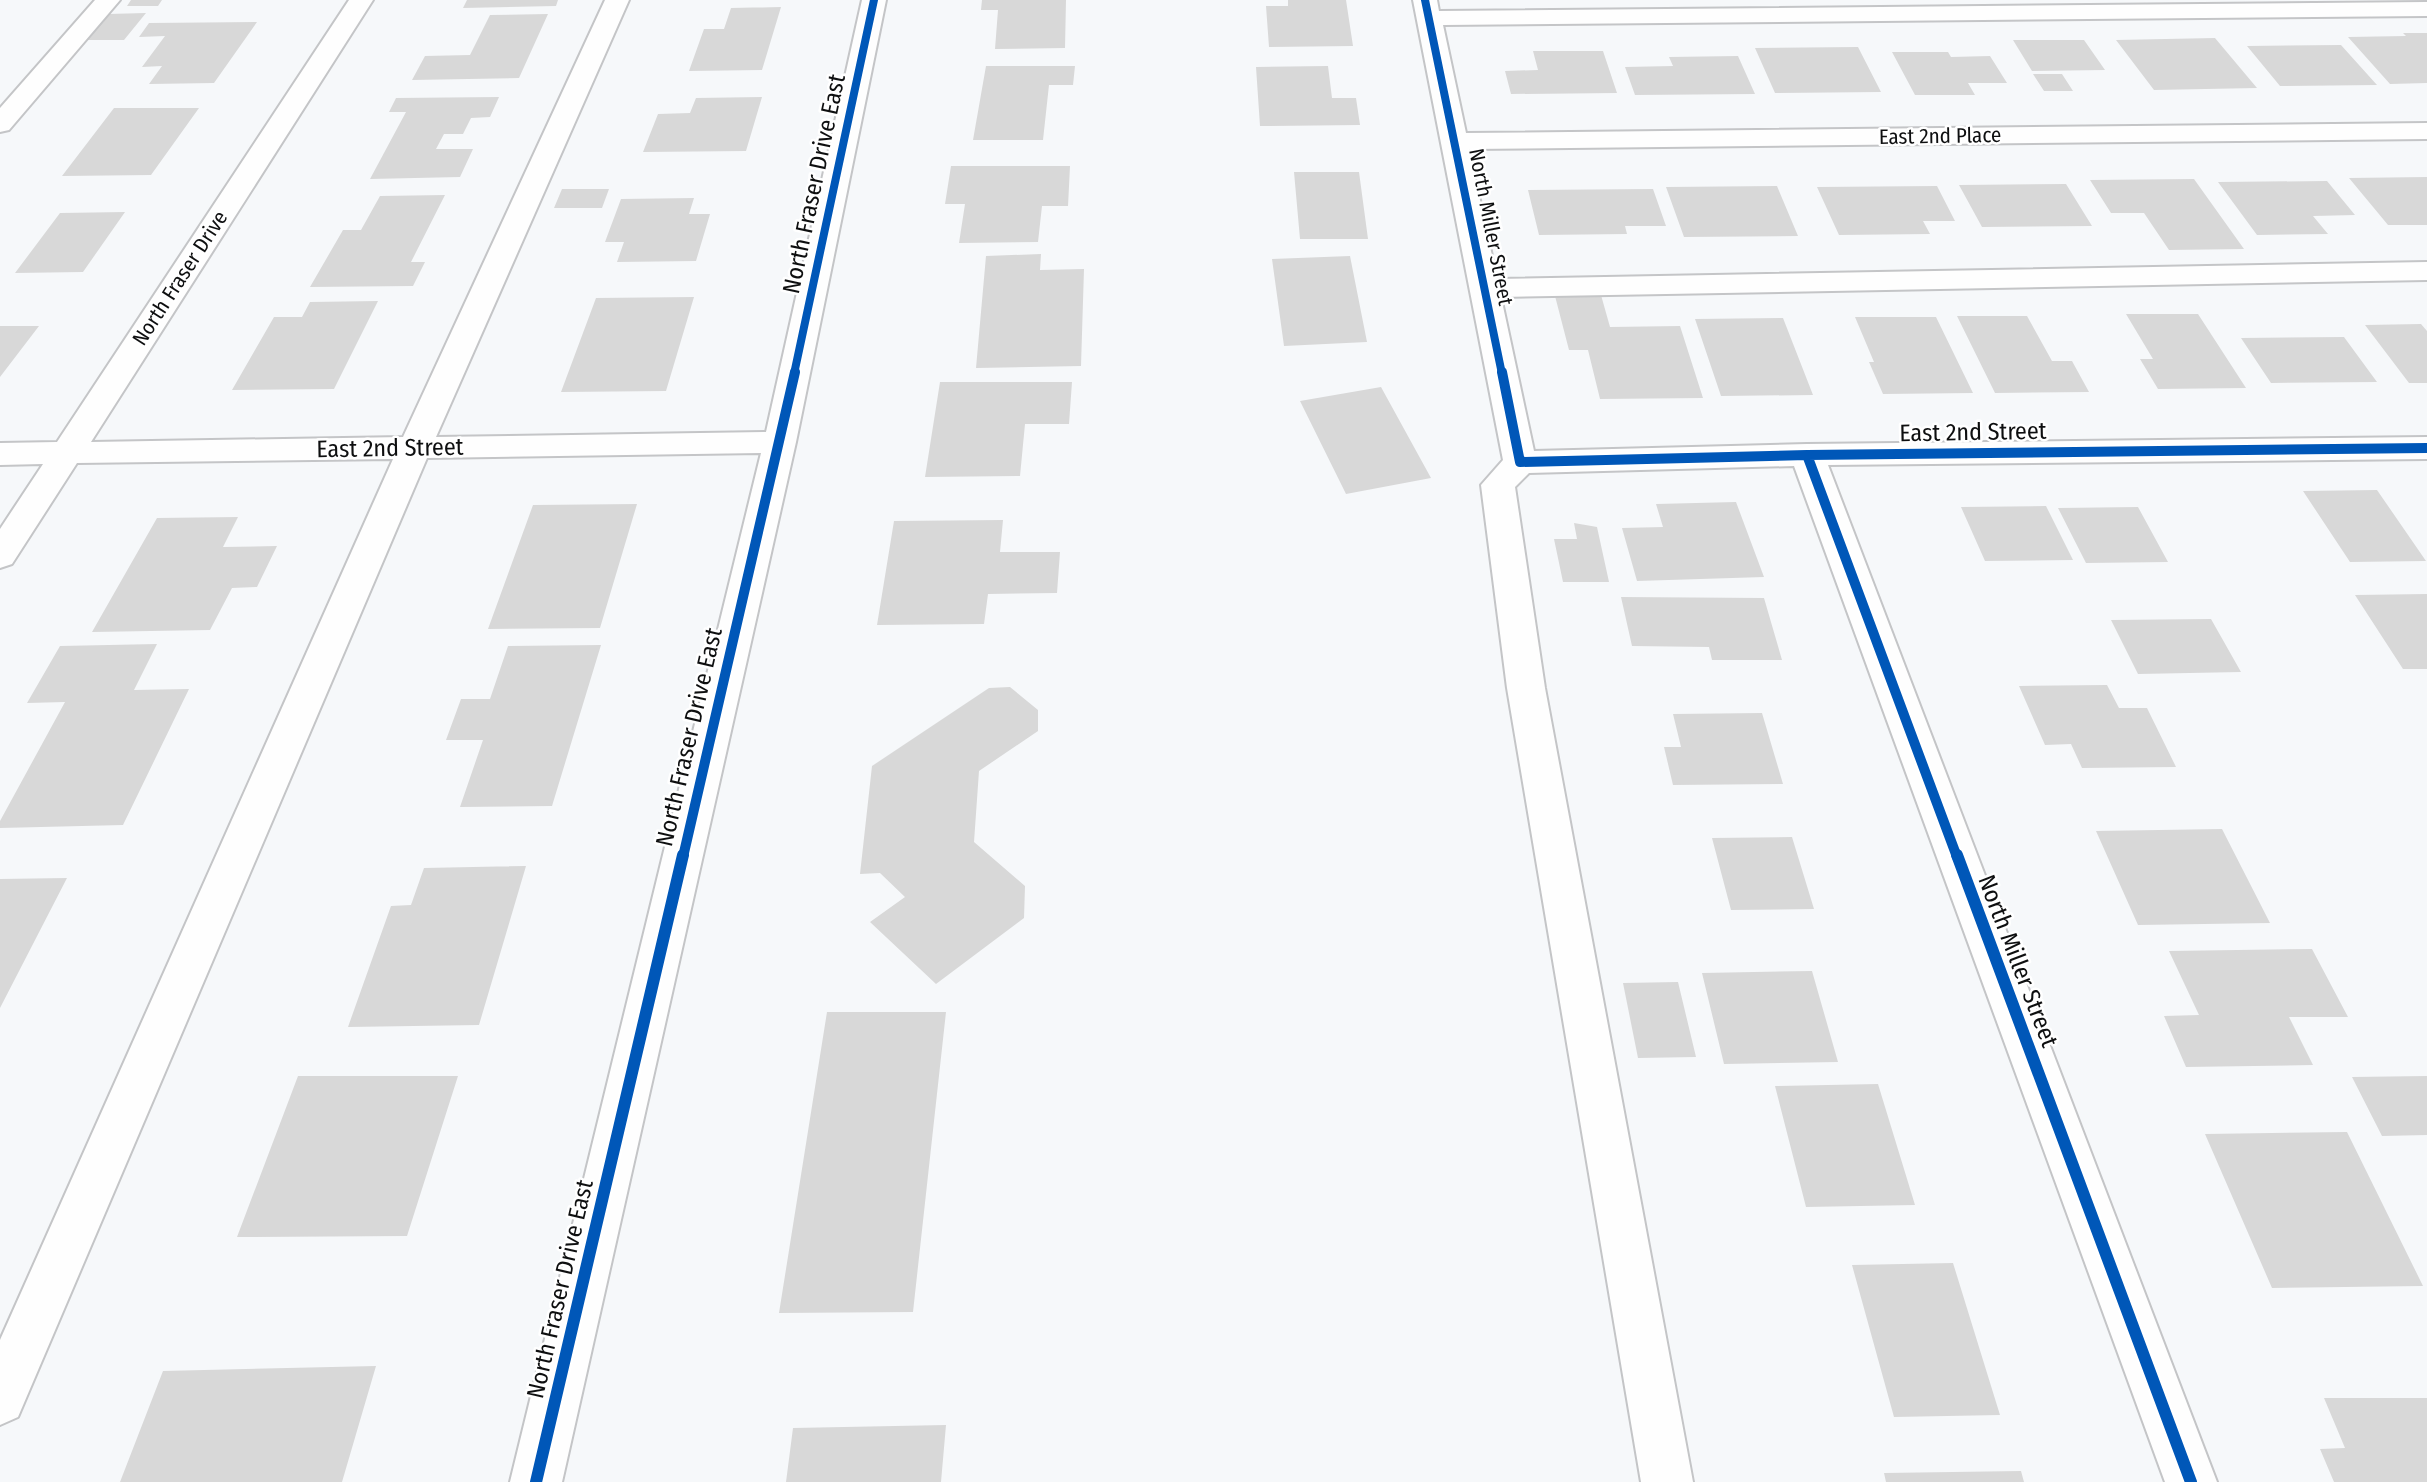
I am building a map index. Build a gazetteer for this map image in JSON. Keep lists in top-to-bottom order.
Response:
{
  "streets": {
    "street": [
      "East 2nd Place",
      "North Fraser Drive East",
      "North Miller Street",
      "North Fraser Drive",
      "East 2nd Street"
    ]
  },
  "crossings": [
    ["East 2nd Place", "North Miller Street"],
    ["North Fraser Drive East", "East 2nd Street"],
    ["North Miller Street", "East 2nd Street"],
    ["North Fraser Drive", "East 2nd Street"]
  ]
}
